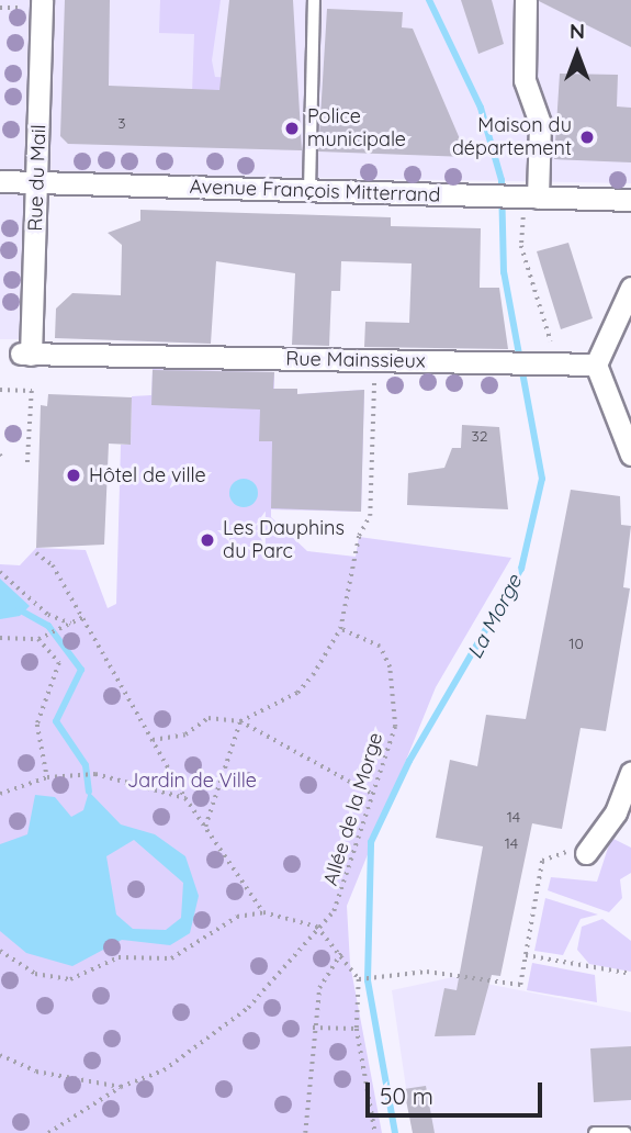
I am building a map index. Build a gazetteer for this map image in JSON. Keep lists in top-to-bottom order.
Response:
{
  "streets": {
    "street": ["Rue du Mail", "Avenue François Mitterrand", "Rue Mainssieux"],
    "path": ["Allée de la Morge"]
  },
  "crossings": [
    ["Rue du Mail", "Avenue François Mitterrand"],
    ["Rue du Mail", "Rue Mainssieux"]
  ],
  "water": ["La Morge"],
  "parks": ["Jardin de Ville"],
  "places": [
    "Police municipale",
    "Maison du département",
    "Hôtel de ville",
    "Les Dauphins du Parc"
  ],
  "house_numbers": [
    "3",
    "32",
    "10",
    "14",
    "14"
  ],
  "scale_bar": "50 m",
  "north": "top"
}
